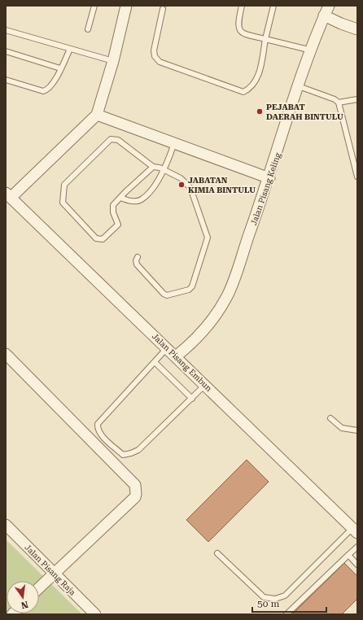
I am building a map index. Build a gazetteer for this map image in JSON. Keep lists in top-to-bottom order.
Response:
{
  "streets": {
    "street": ["Jalan Pisang Keling", "Jalan Pisang Embun", "Jalan Pisang Raja"]
  },
  "crossings": [
    ["Jalan Pisang Keling", "Jalan Pisang Embun"]
  ],
  "places": ["PEJABAT DAERAH BINTULU", "JABATAN KIMIA BINTULU"],
  "scale_bar": "50 m",
  "north": "bottom"
}
